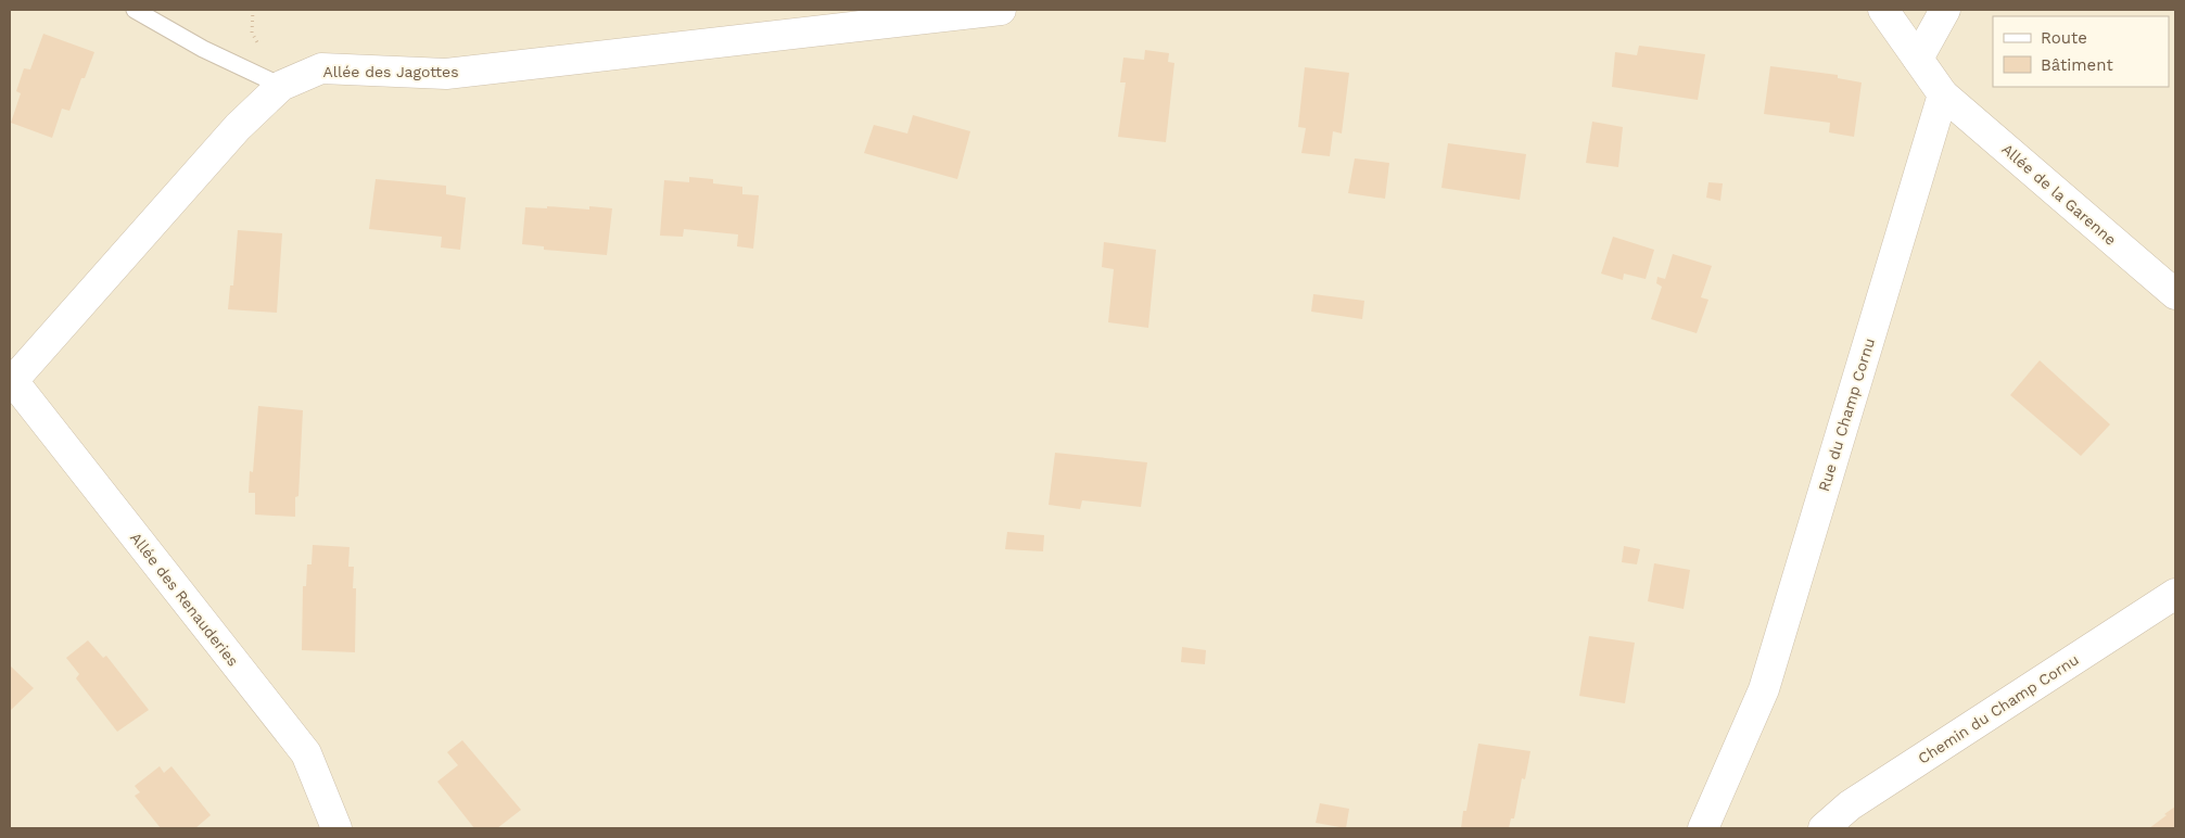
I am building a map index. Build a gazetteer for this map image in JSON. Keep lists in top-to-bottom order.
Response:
{
  "streets": {
    "street": [
      "Allée des Jagottes",
      "Allée de la Garenne",
      "Rue du Champ Cornu",
      "Allée des Renauderies",
      "Chemin du Champ Cornu"
    ]
  },
  "crossings": [
    ["Allée des Jagottes", "Allée des Renauderies"],
    ["Allée de la Garenne", "Rue du Champ Cornu"]
  ],
  "legend": ["Route", "Bâtiment"]
}
